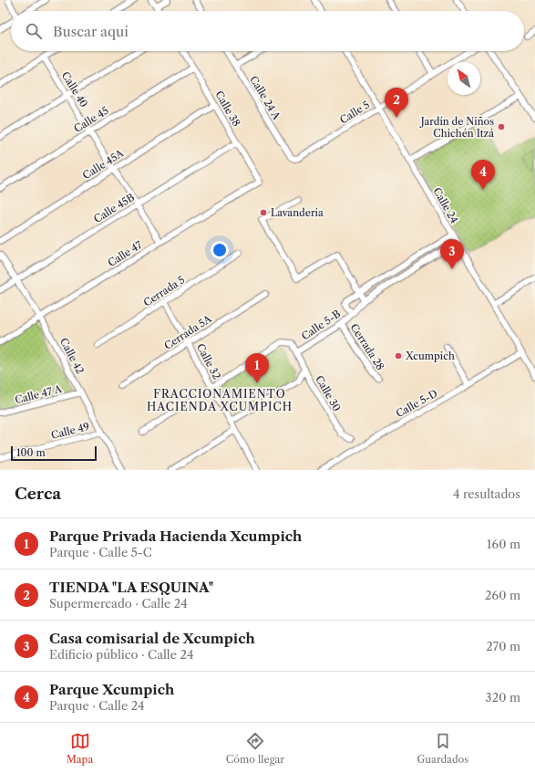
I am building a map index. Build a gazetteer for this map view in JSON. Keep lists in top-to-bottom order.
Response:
{
  "streets": {
    "street": [
      "Calle 40",
      "Calle 24 A",
      "Calle 38",
      "Calle 5",
      "Calle 45",
      "Calle 45A",
      "Calle 24",
      "Calle 45B",
      "Calle 47",
      "Cerrada 5",
      "Calle 5-B",
      "Cerrada 5A",
      "Cerrada 28",
      "Calle 42",
      "Calle 32",
      "Calle 30",
      "Calle 47 A",
      "Calle 5-D",
      "Calle 49"
    ]
  },
  "crossings": [
    ["Calle 40", "Calle 45"],
    ["Calle 40", "Calle 45A"],
    ["Calle 40", "Calle 45B"],
    ["Calle 40", "Calle 47"],
    ["Calle 24 A", "Calle 5"],
    ["Calle 38", "Calle 45"],
    ["Calle 38", "Calle 45A"],
    ["Calle 38", "Calle 45B"],
    ["Calle 38", "Calle 47"],
    ["Calle 5", "Calle 24"],
    ["Calle 24", "Calle 5-B"],
    ["Calle 24", "Calle 5-D"],
    ["Calle 45B", "Calle 42"],
    ["Calle 47", "Calle 42"],
    ["Cerrada 5", "Calle 32"],
    ["Calle 5-B", "Cerrada 28"],
    ["Calle 5-B", "Calle 32"],
    ["Calle 5-B", "Calle 30"],
    ["Cerrada 5A", "Calle 32"],
    ["Calle 42", "Calle 47 A"],
    ["Calle 42", "Calle 49"]
  ],
  "districts": ["FRACCIONAMIENTO HACIENDA XCUMPICH"],
  "places": ["Jardín de Niños Chichén Itzá", "Lavandería", "Xcumpich"],
  "scale_bar": "100 m",
  "north": "top left",
  "page": {
    "search": "Buscar aquí",
    "pins": [
      "2",
      "4",
      "3",
      "1"
    ],
    "scale": "100 m",
    "heading": ["Cerca", "4 resultados"],
    "list": [
      {
        "mark": "1",
        "name": "Parque Privada Hacienda Xcumpich",
        "note": "Parque · Calle 5-C",
        "value": "160 m"
      },
      {
        "mark": "2",
        "name": "TIENDA \"LA ESQUINA\"",
        "note": "Supermercado · Calle 24",
        "value": "260 m"
      },
      {
        "mark": "3",
        "name": "Casa comisarial de Xcumpich",
        "note": "Edificio público · Calle 24",
        "value": "270 m"
      },
      {
        "mark": "4",
        "name": "Parque Xcumpich",
        "note": "Parque · Calle 24",
        "value": "320 m"
      }
    ],
    "nav": ["Mapa", "Cómo llegar", "Guardados"]
  }
}
